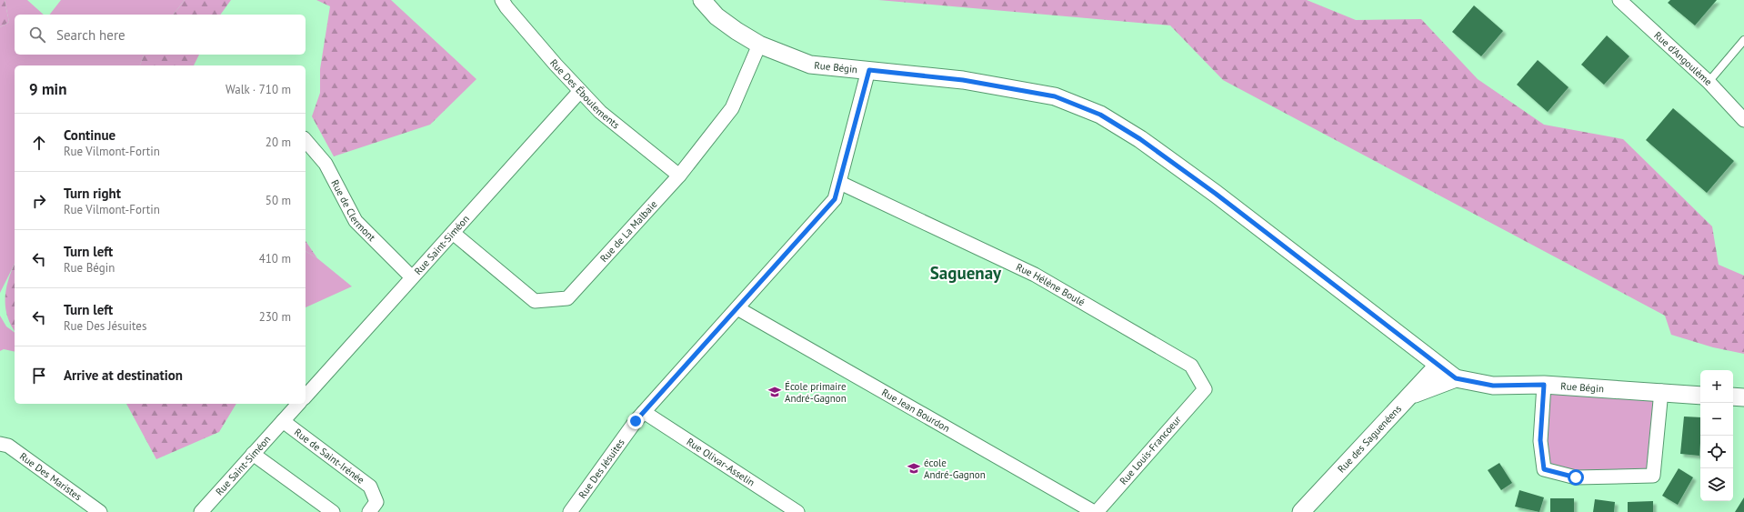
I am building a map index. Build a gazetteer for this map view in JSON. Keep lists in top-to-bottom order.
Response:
{
  "streets": {
    "street": [
      "Rue d'Angoulème",
      "Rue Bégin",
      "Rue Des Éboulements",
      "Rue de Clermont",
      "Rue de La Malbaie",
      "Rue Saint-Siméon",
      "Rue Hélène Boulé",
      "Rue Jean Bourdon",
      "Rue des Saguenéens",
      "Rue Louis-Francoeur",
      "Rue de Saint-Irénée",
      "Rue Olivar-Asselin",
      "Rue Des Jésuites",
      "Rue Des Maristes"
    ]
  },
  "crossings": [
    ["Rue Bégin", "Rue de La Malbaie"],
    ["Rue Bégin", "Rue des Saguenéens"],
    ["Rue Bégin", "Rue Des Jésuites"],
    ["Rue Des Éboulements", "Rue de La Malbaie"],
    ["Rue Des Éboulements", "Rue Saint-Siméon"],
    ["Rue de Clermont", "Rue Saint-Siméon"],
    ["Rue de La Malbaie", "Rue Saint-Siméon"],
    ["Rue Saint-Siméon", "Rue de Saint-Irénée"],
    ["Rue Hélène Boulé", "Rue Louis-Francoeur"],
    ["Rue Hélène Boulé", "Rue Des Jésuites"],
    ["Rue Jean Bourdon", "Rue Des Jésuites"],
    ["Rue Olivar-Asselin", "Rue Des Jésuites"]
  ],
  "districts": ["Saguenay"],
  "places": {
    "school or university": ["École primaire André-Gagnon", "école André-Gagnon"]
  },
  "page": {
    "search": "Search here",
    "heading": ["9 min", "Walk · 710 m"],
    "list": [
      ["Continue", "Rue Vilmont-Fortin", "20 m"],
      ["Turn right", "Rue Vilmont-Fortin", "50 m"],
      ["Turn left", "Rue Bégin", "410 m"],
      ["Turn left", "Rue Des Jésuites", "230 m"],
      "Arrive at destination"
    ],
    "map_buttons": ["+", "−"]
  }
}
